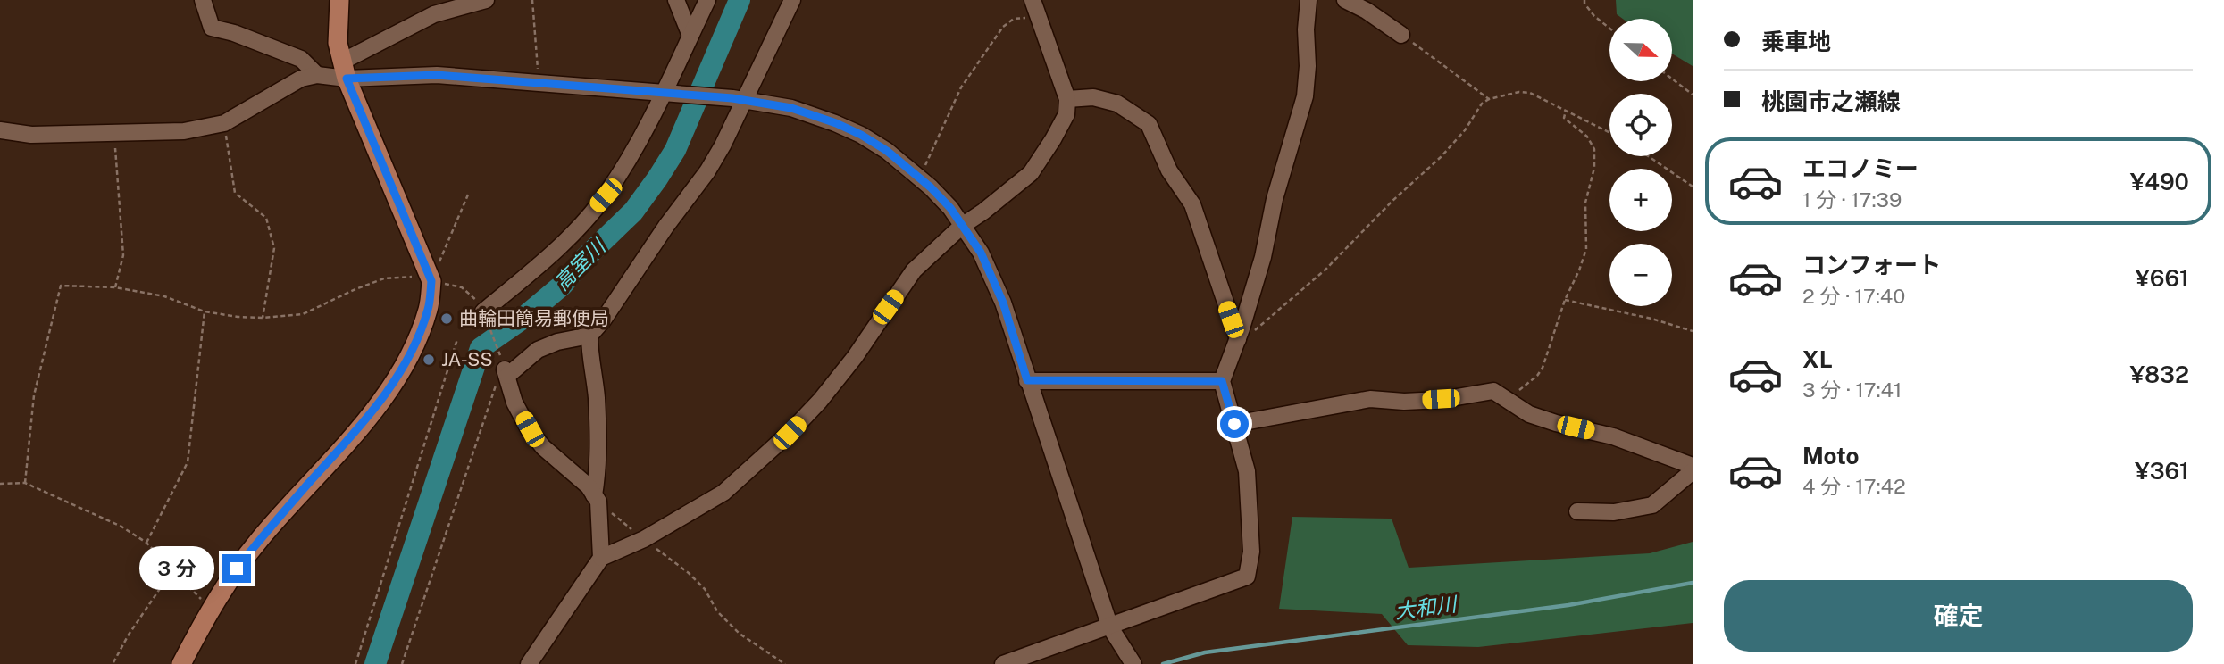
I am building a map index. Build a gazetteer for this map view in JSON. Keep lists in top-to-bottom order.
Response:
{
  "water": ["高室川", "大和川"],
  "places": ["曲輪田簡易郵便局", "JA-SS"],
  "north": "right",
  "page": {
    "banner": ["乗車地", "桃園市之瀬線"],
    "map_buttons": ["+", "−"],
    "list": [
      {
        "name": "エコノミー",
        "note": "1 分 · 17:39",
        "value": "¥490"
      },
      {
        "name": "コンフォート",
        "note": "2 分 · 17:40",
        "value": "¥661"
      },
      {
        "name": "XL",
        "note": "3 分 · 17:41",
        "value": "¥832"
      },
      {
        "name": "Moto",
        "note": "4 分 · 17:42",
        "value": "¥361"
      }
    ],
    "bubble": "3 分",
    "buttons": "確定"
  }
}
